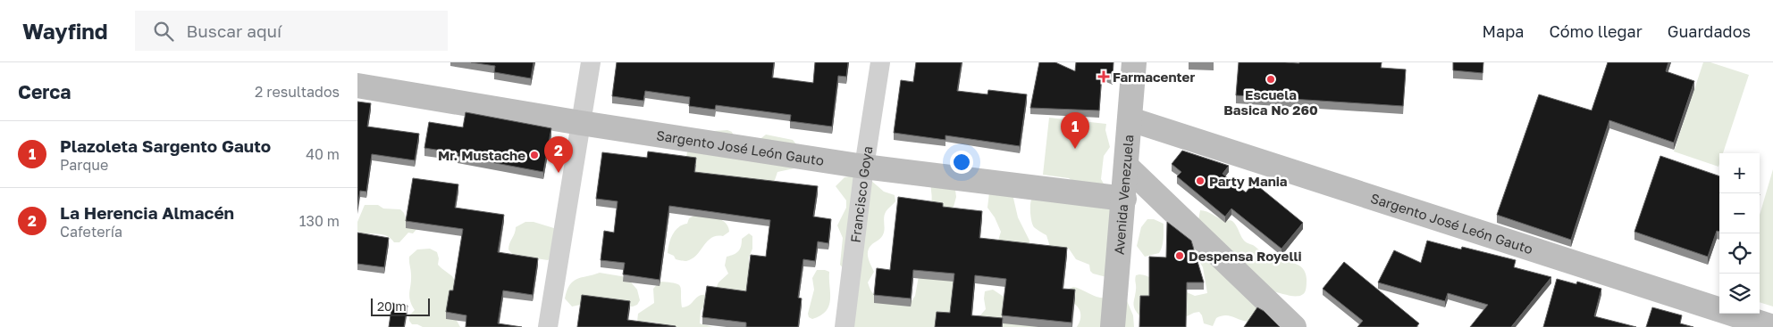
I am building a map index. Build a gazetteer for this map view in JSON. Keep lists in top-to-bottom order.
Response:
{
  "streets": {
    "street": ["Sargento José León Gauto", "Francisco Goya", "Avenida Venezuela"]
  },
  "crossings": [
    ["Sargento José León Gauto", "Francisco Goya"],
    ["Sargento José León Gauto", "Avenida Venezuela"]
  ],
  "places": {
    "health": ["Farmacenter"],
    "other": [
      "Escuela Basica No 260",
      "Mr. Mustache",
      "Party Mania",
      "Despensa Royelli"
    ]
  },
  "scale_bar": "20 m",
  "page": {
    "header": "Wayfind",
    "search": "Buscar aquí",
    "nav": ["Mapa", "Cómo llegar", "Guardados"],
    "heading": ["Cerca", "2 resultados"],
    "pins": ["1", "2"],
    "list": [
      {
        "mark": "1",
        "name": "Plazoleta Sargento Gauto",
        "note": "Parque",
        "value": "40 m"
      },
      {
        "mark": "2",
        "name": "La Herencia Almacén",
        "note": "Cafetería",
        "value": "130 m"
      }
    ],
    "map_buttons": ["+", "−"],
    "scale": "20 m"
  }
}
